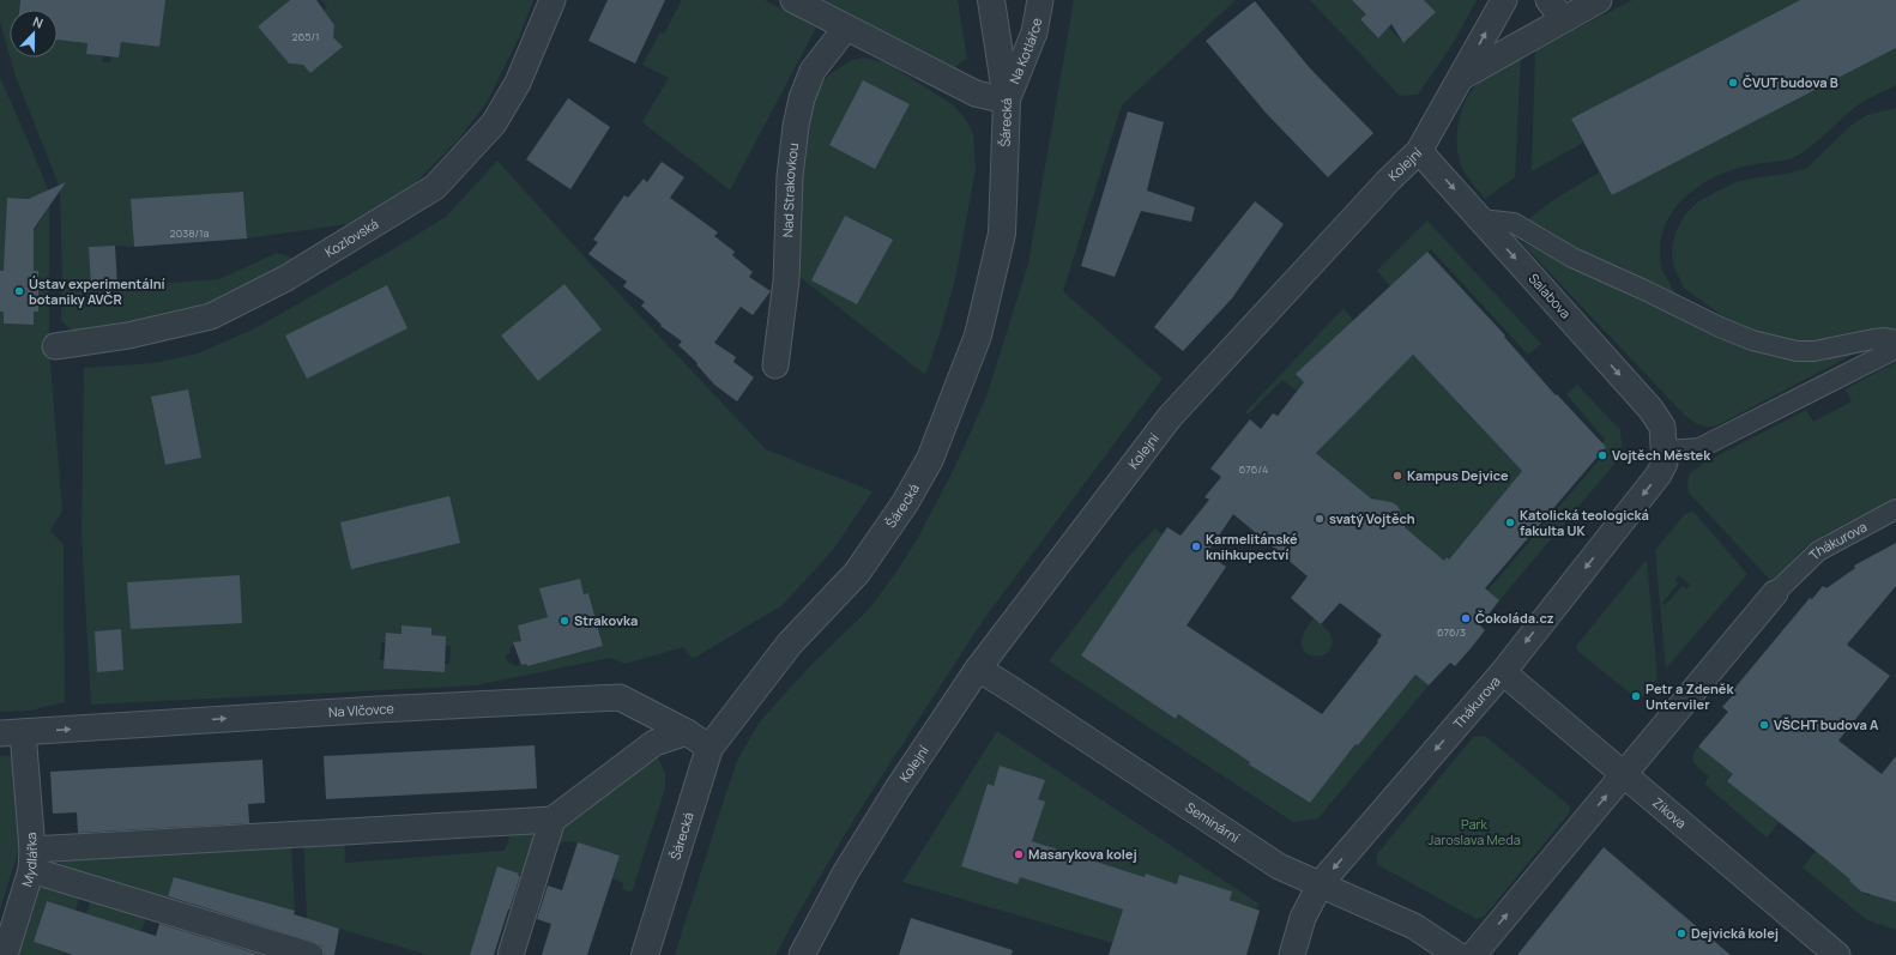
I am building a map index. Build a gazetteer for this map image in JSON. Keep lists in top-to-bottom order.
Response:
{
  "streets": {
    "street": [
      "Na Kotlářce",
      "Šárecká",
      "Kolejní",
      "Nad Strakovkou",
      "Kozlovská",
      "Salabova",
      "Thákurova",
      "Na Vlčovce",
      "Zikova",
      "Seminární",
      "Mydlářka"
    ]
  },
  "crossings": [
    ["Na Kotlářce", "Šárecká"],
    ["Šárecká", "Na Vlčovce"],
    ["Kolejní", "Salabova"],
    ["Kolejní", "Seminární"],
    ["Salabova", "Thákurova"],
    ["Thákurova", "Zikova"],
    ["Thákurova", "Seminární"],
    ["Na Vlčovce", "Mydlářka"]
  ],
  "one_way": ["Salabova"],
  "parks": ["Park Jaroslava Meda"],
  "places": [
    "ČVUT budova B",
    "Ústav experimentální botaniky AVČR",
    "Vojtěch Městek",
    "Kampus Dejvice",
    "svatý Vojtěch",
    "Katolická teologická fakulta UK",
    "Karmelitánské knihkupectví",
    "Čokoláda.cz",
    "Strakovka",
    "Petr a Zdeněk Unterviler",
    "VŠCHT budova A",
    "Masarykova kolej",
    "Dejvická kolej"
  ],
  "house_numbers": [
    "265/1",
    "2038/1a",
    "676/4",
    "676/3"
  ],
  "north": "top"
}
